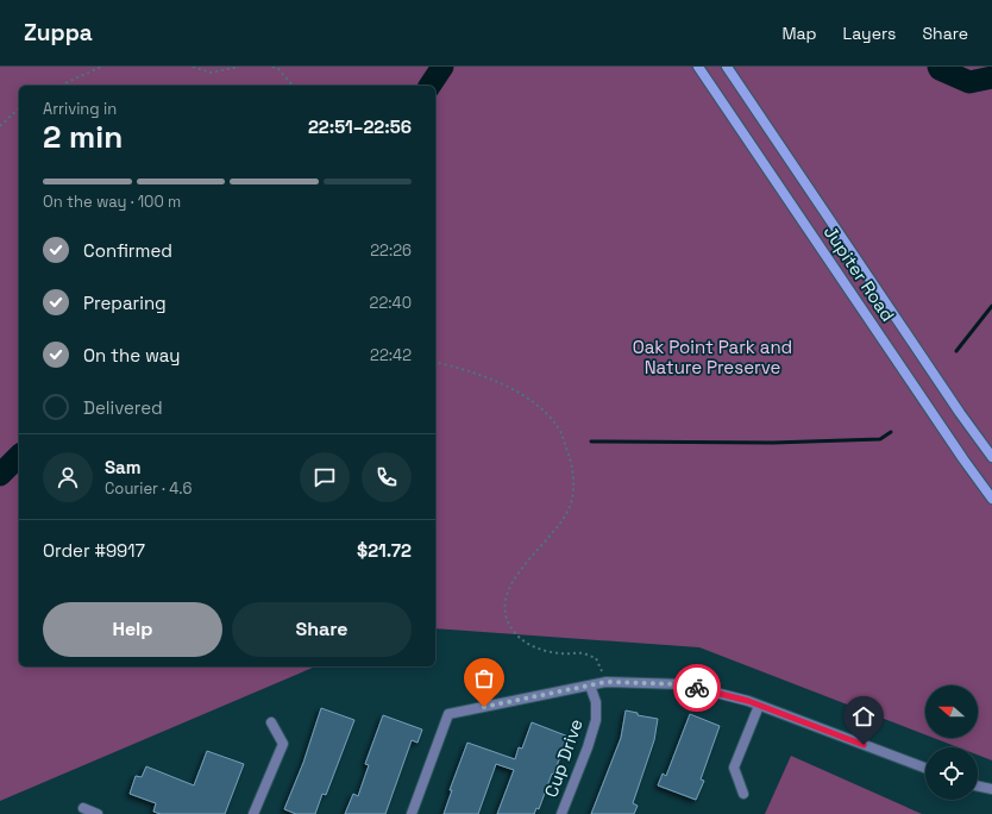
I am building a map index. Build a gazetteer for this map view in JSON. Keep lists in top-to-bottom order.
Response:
{
  "streets": {
    "main road": ["Jupiter Road"],
    "street": ["Cup Drive"]
  },
  "parks": ["Oak Point Park and Nature Preserve"],
  "north": "left",
  "page": {
    "header": "Zuppa",
    "nav": ["Map", "Layers", "Share"],
    "heading": ["2 min", "Arriving in", "22:51–22:56"],
    "panel": [
      "Sam",
      "Courier · 4.6",
      "Order #9917",
      "$21.72"
    ],
    "bar": "On the way · 100 m",
    "list": [
      ["Confirmed", "22:26"],
      ["Preparing", "22:40"],
      ["On the way", "22:42"],
      "Delivered"
    ],
    "buttons": ["Help", "Share"]
  }
}
